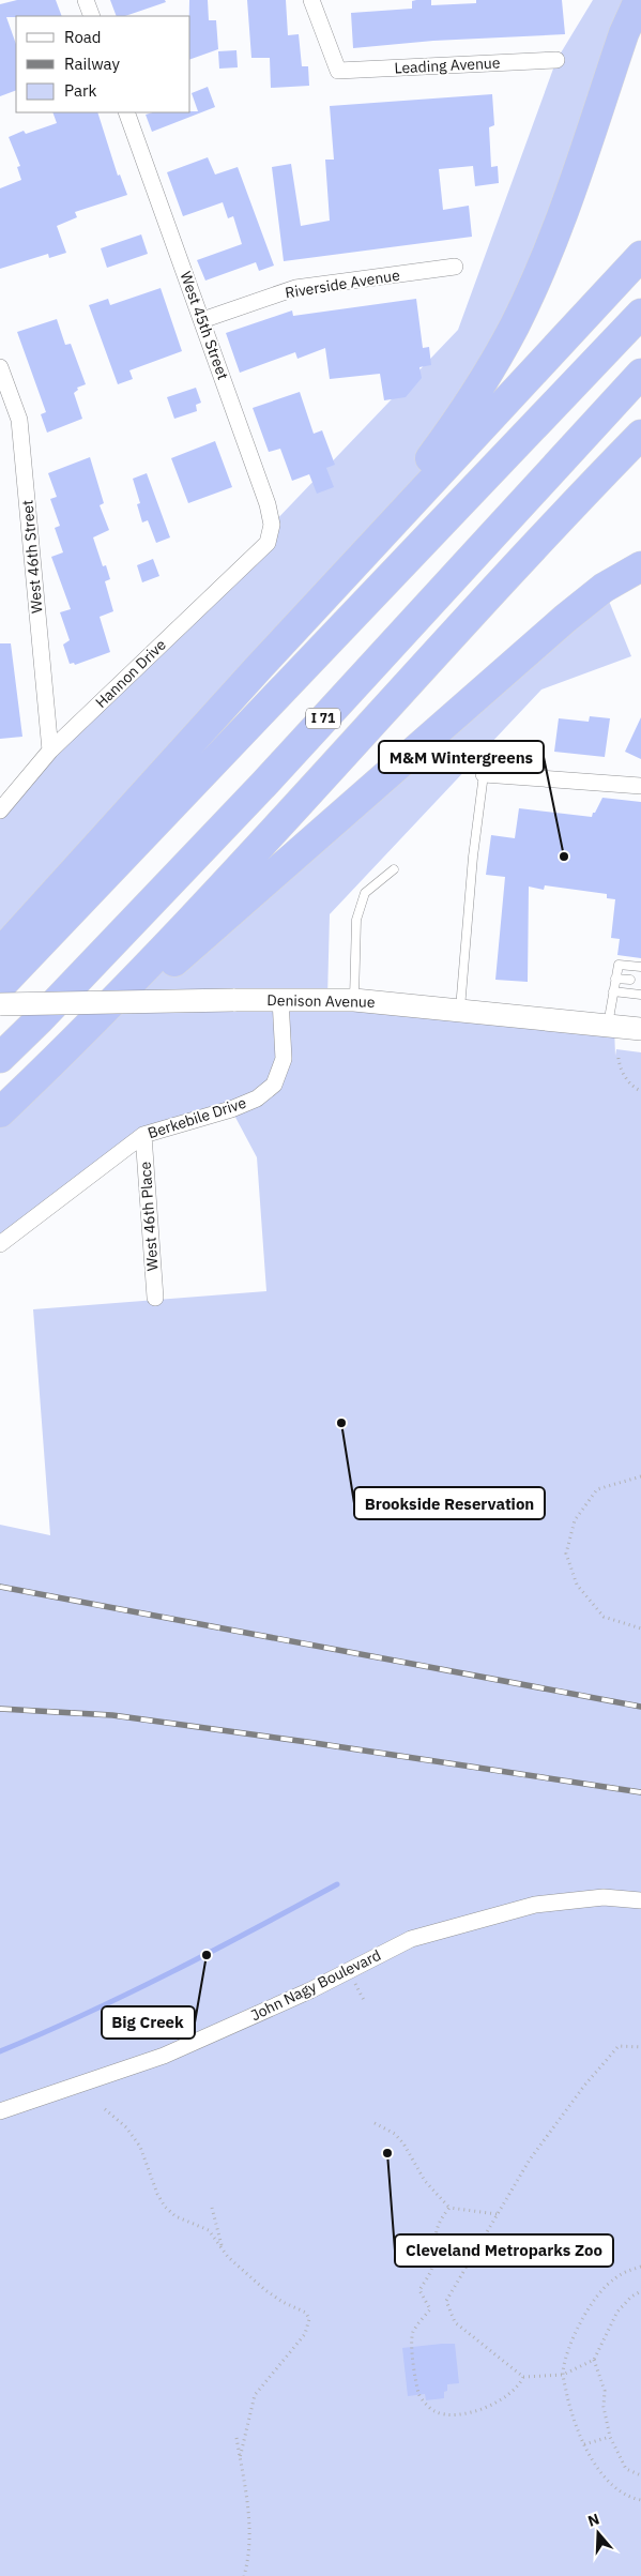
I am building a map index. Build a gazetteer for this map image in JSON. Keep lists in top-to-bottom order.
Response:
{
  "streets": {
    "highway": ["I 71"],
    "main road": ["Denison Avenue"],
    "street": [
      "Leading Avenue",
      "Riverside Avenue",
      "West 45th Street",
      "West 46th Street",
      "Hannon Drive",
      "Berkebile Drive",
      "West 46th Place",
      "John Nagy Boulevard"
    ]
  },
  "crossings": [
    ["Riverside Avenue", "West 45th Street"],
    ["West 45th Street", "Hannon Drive"],
    ["West 46th Street", "Hannon Drive"],
    ["Denison Avenue", "Berkebile Drive"],
    ["Berkebile Drive", "West 46th Place"]
  ],
  "places": [
    "M&M Wintergreens",
    "Brookside Reservation",
    "Big Creek",
    "Cleveland Metroparks Zoo"
  ],
  "legend": ["Road", "Railway", "Park"],
  "north": "top"
}
